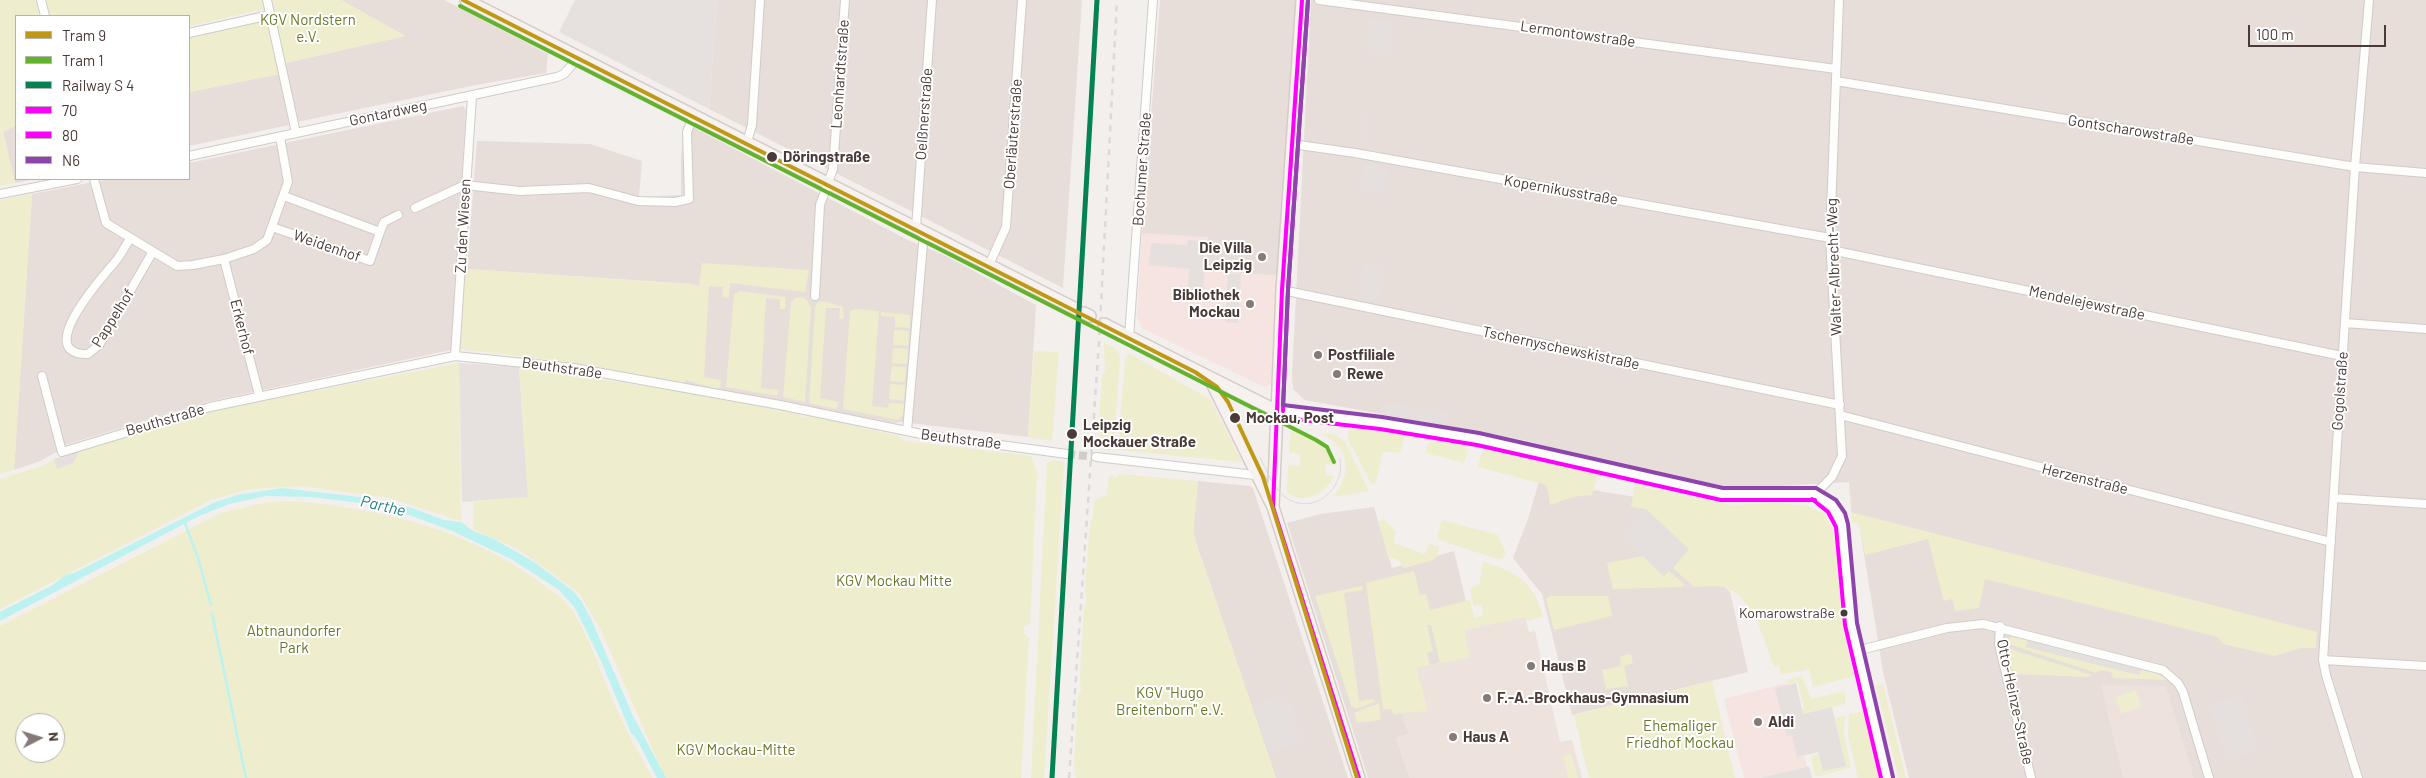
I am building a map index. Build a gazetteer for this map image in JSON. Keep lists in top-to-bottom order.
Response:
{
  "streets": {
    "street": [
      "Lermontowstraße",
      "Leonhardtstraße",
      "Gontardweg",
      "Oelßnerstraße",
      "Gontscharowstraße",
      "Oberläuterstraße",
      "Bochumer Straße",
      "Kopernikusstraße",
      "Zu den Wiesen",
      "Weidenhof",
      "Walter-Albrecht-Weg",
      "Mendelejewstraße",
      "Pappelhof",
      "Erkerhof",
      "Tschernyschewskistraße",
      "Beuthstraße",
      "Gogolstraße",
      "Herzenstraße",
      "Otto-Heinze-Straße"
    ]
  },
  "crossings": [
    ["Lermontowstraße", "Walter-Albrecht-Weg"],
    ["Gontardweg", "Zu den Wiesen"],
    ["Oelßnerstraße", "Beuthstraße"],
    ["Gontscharowstraße", "Walter-Albrecht-Weg"],
    ["Gontscharowstraße", "Gogolstraße"],
    ["Kopernikusstraße", "Walter-Albrecht-Weg"],
    ["Zu den Wiesen", "Beuthstraße"],
    ["Walter-Albrecht-Weg", "Mendelejewstraße"],
    ["Walter-Albrecht-Weg", "Tschernyschewskistraße"],
    ["Walter-Albrecht-Weg", "Herzenstraße"],
    ["Mendelejewstraße", "Gogolstraße"],
    ["Erkerhof", "Beuthstraße"],
    ["Gogolstraße", "Herzenstraße"]
  ],
  "water": ["Parthe"],
  "parks": [
    "KGV Nordstern e.V.",
    "KGV Mockau Mitte",
    "Abtnaundorfer Park",
    "KGV \"Hugo Breitenborn\" e.V.",
    "Ehemaliger Friedhof Mockau",
    "KGV Mockau-Mitte"
  ],
  "places": [
    "Döringstraße",
    "Die Villa Leipzig",
    "Bibliothek Mockau",
    "Postfiliale",
    "Rewe",
    "Mockau, Post",
    "Leipzig Mockauer Straße",
    "Komarowstraße",
    "Haus B",
    "F.-A.-Brockhaus-Gymnasium",
    "Aldi",
    "Haus A"
  ],
  "lines": [
    "tram line 9",
    "transit line 70",
    "transit line 80",
    "transit line N6",
    "tram line 1"
  ],
  "legend": [
    "Tram 9",
    "Tram 1",
    "Railway S 4",
    "70",
    "80",
    "N6"
  ],
  "scale_bar": "100 m",
  "north": "right"
}
